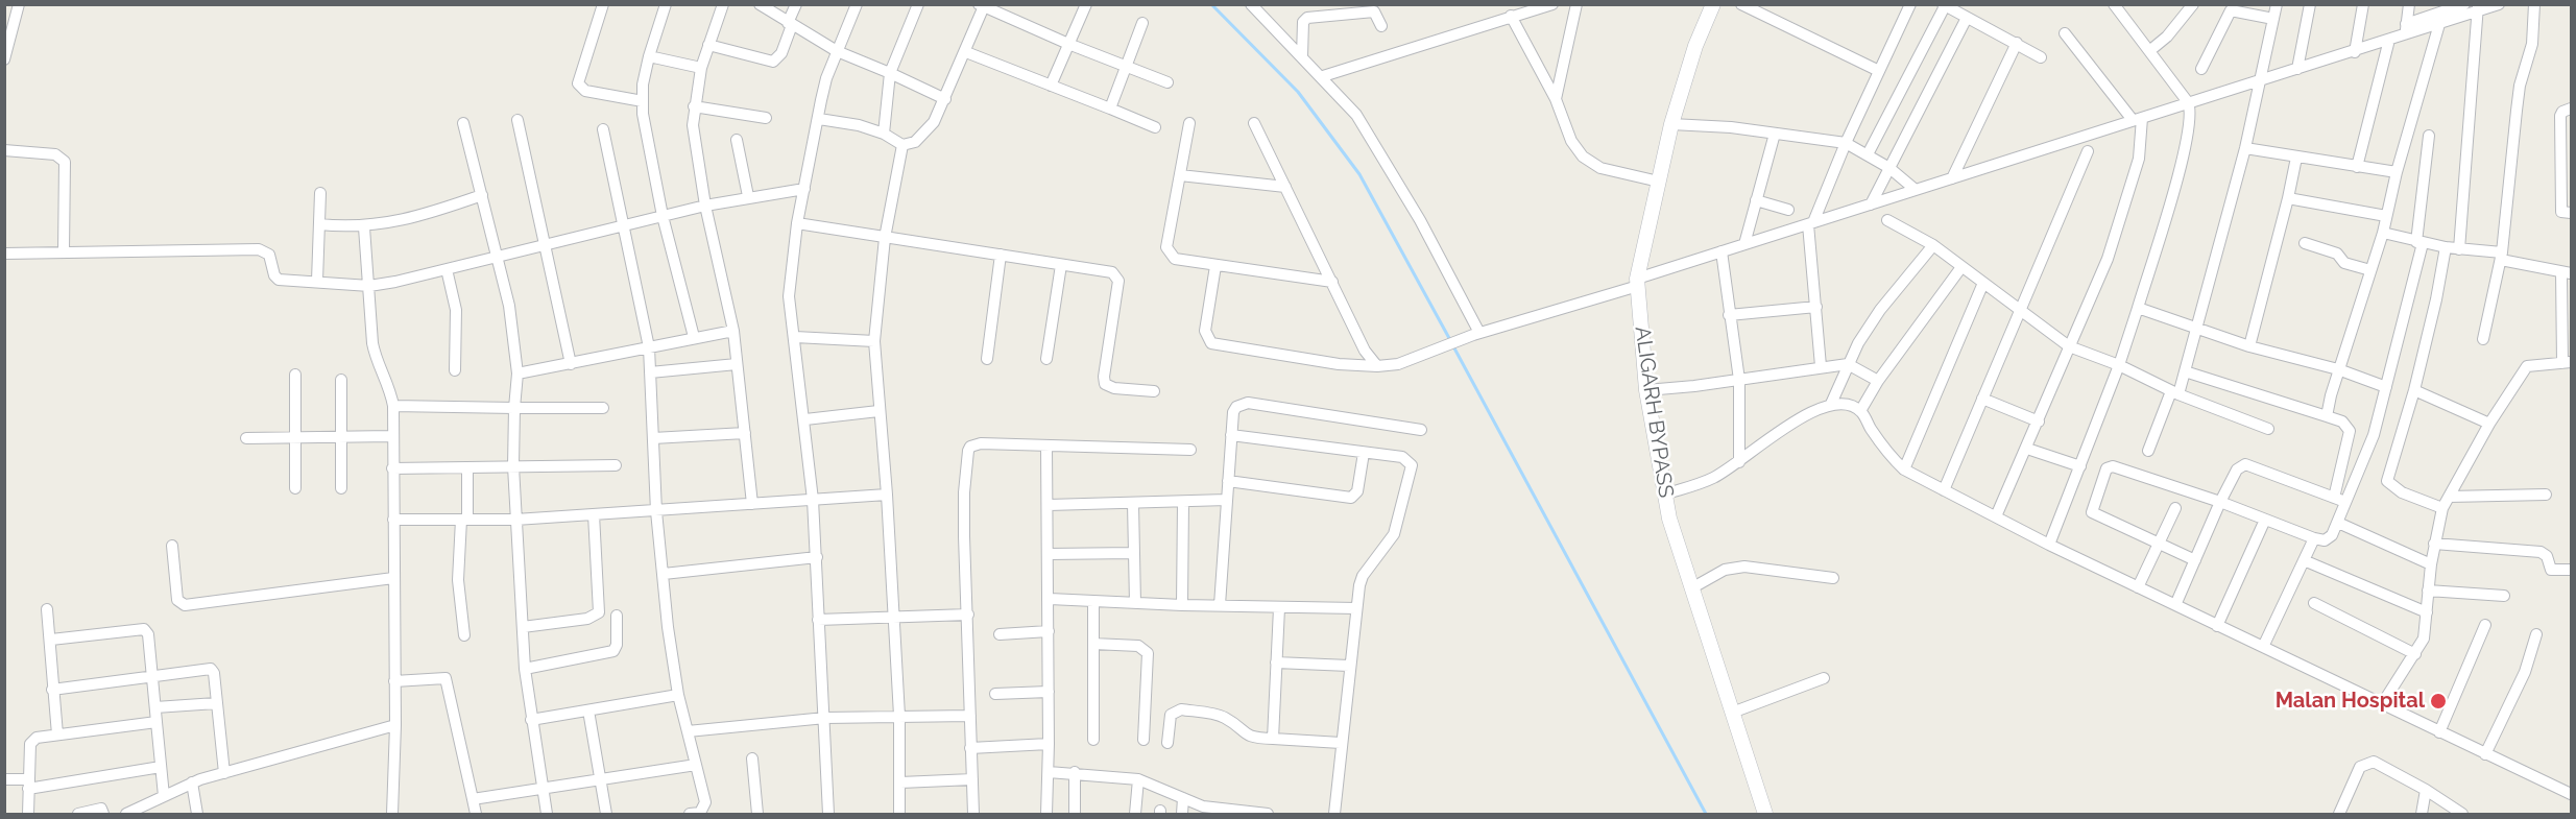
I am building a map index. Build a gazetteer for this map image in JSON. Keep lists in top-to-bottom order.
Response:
{
  "streets": {
    "main road": ["ALIGARH BYPASS"]
  },
  "places": ["Malan Hospital"]
}
